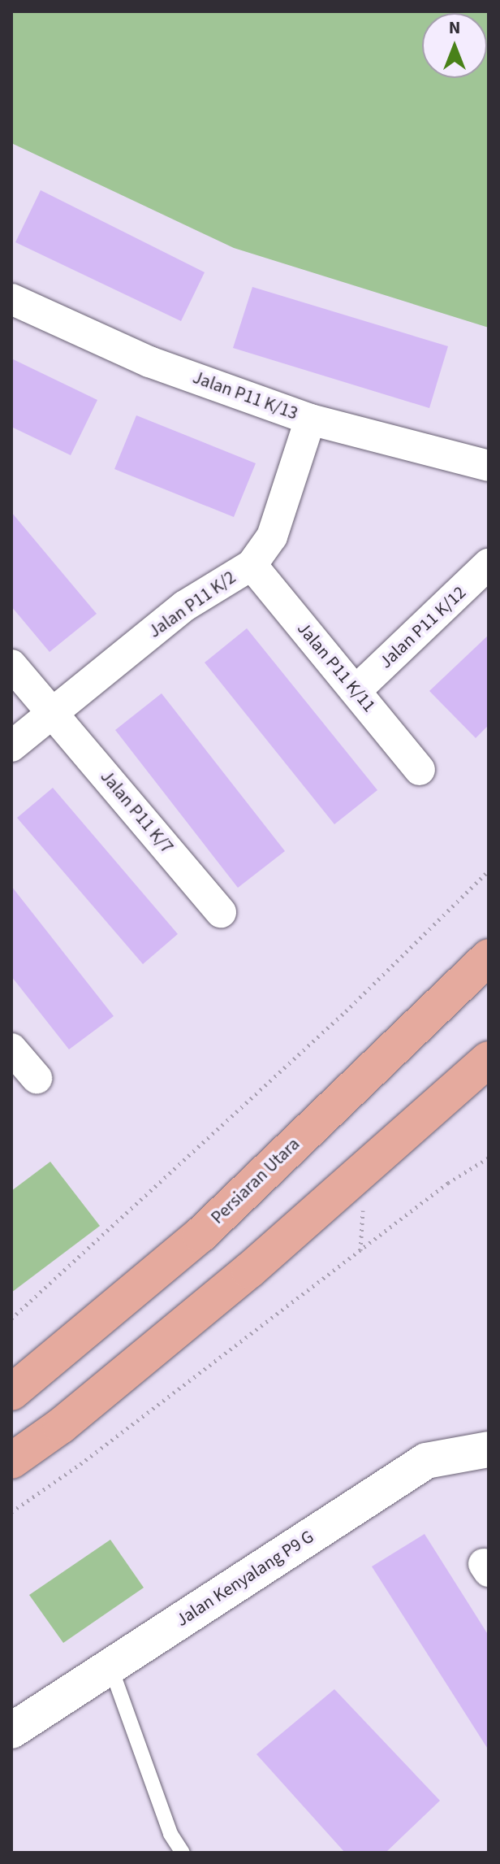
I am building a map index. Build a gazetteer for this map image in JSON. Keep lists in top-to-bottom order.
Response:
{
  "streets": {
    "main road": ["Persiaran Utara"],
    "street": [
      "Jalan P11 K/13",
      "Jalan P11 K/2",
      "Jalan P11 K/12",
      "Jalan P11 K/11",
      "Jalan P11 K/7",
      "Jalan Kenyalang P9 G"
    ]
  },
  "crossings": [
    ["Jalan P11 K/13", "Jalan P11 K/2"],
    ["Jalan P11 K/2", "Jalan P11 K/11"],
    ["Jalan P11 K/2", "Jalan P11 K/7"],
    ["Jalan P11 K/12", "Jalan P11 K/11"]
  ],
  "north": "top"
}
